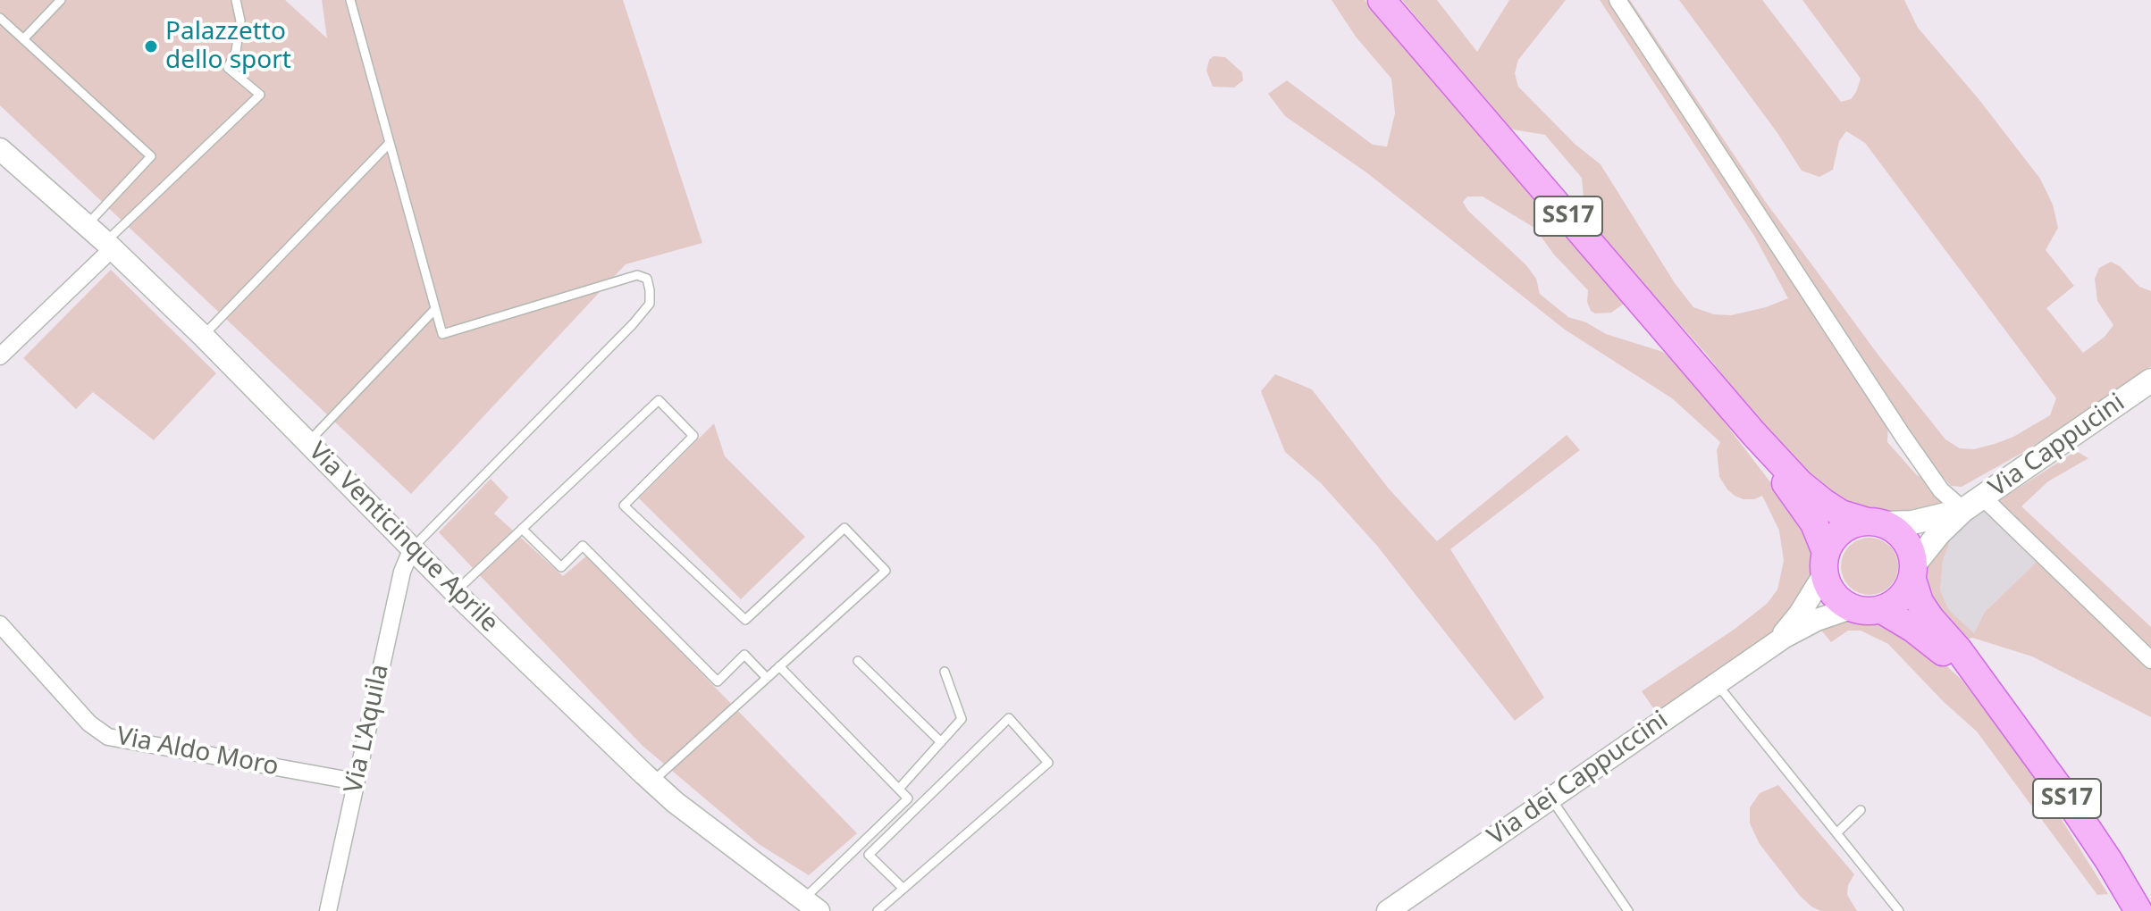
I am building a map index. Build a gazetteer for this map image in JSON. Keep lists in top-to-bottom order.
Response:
{
  "streets": {
    "main road": ["SS17", "Via Cappucini"],
    "street": [
      "Via Venticinque Aprile",
      "Via L'Aquila",
      "Via Aldo Moro",
      "Via dei Cappuccini"
    ]
  },
  "crossings": [
    ["SS17", "Via Cappucini"],
    ["SS17", "Via dei Cappuccini"],
    ["Via Cappucini", "Via dei Cappuccini"],
    ["Via Venticinque Aprile", "Via L'Aquila"],
    ["Via L'Aquila", "Via Aldo Moro"]
  ],
  "places": ["Palazzetto dello sport"]
}
